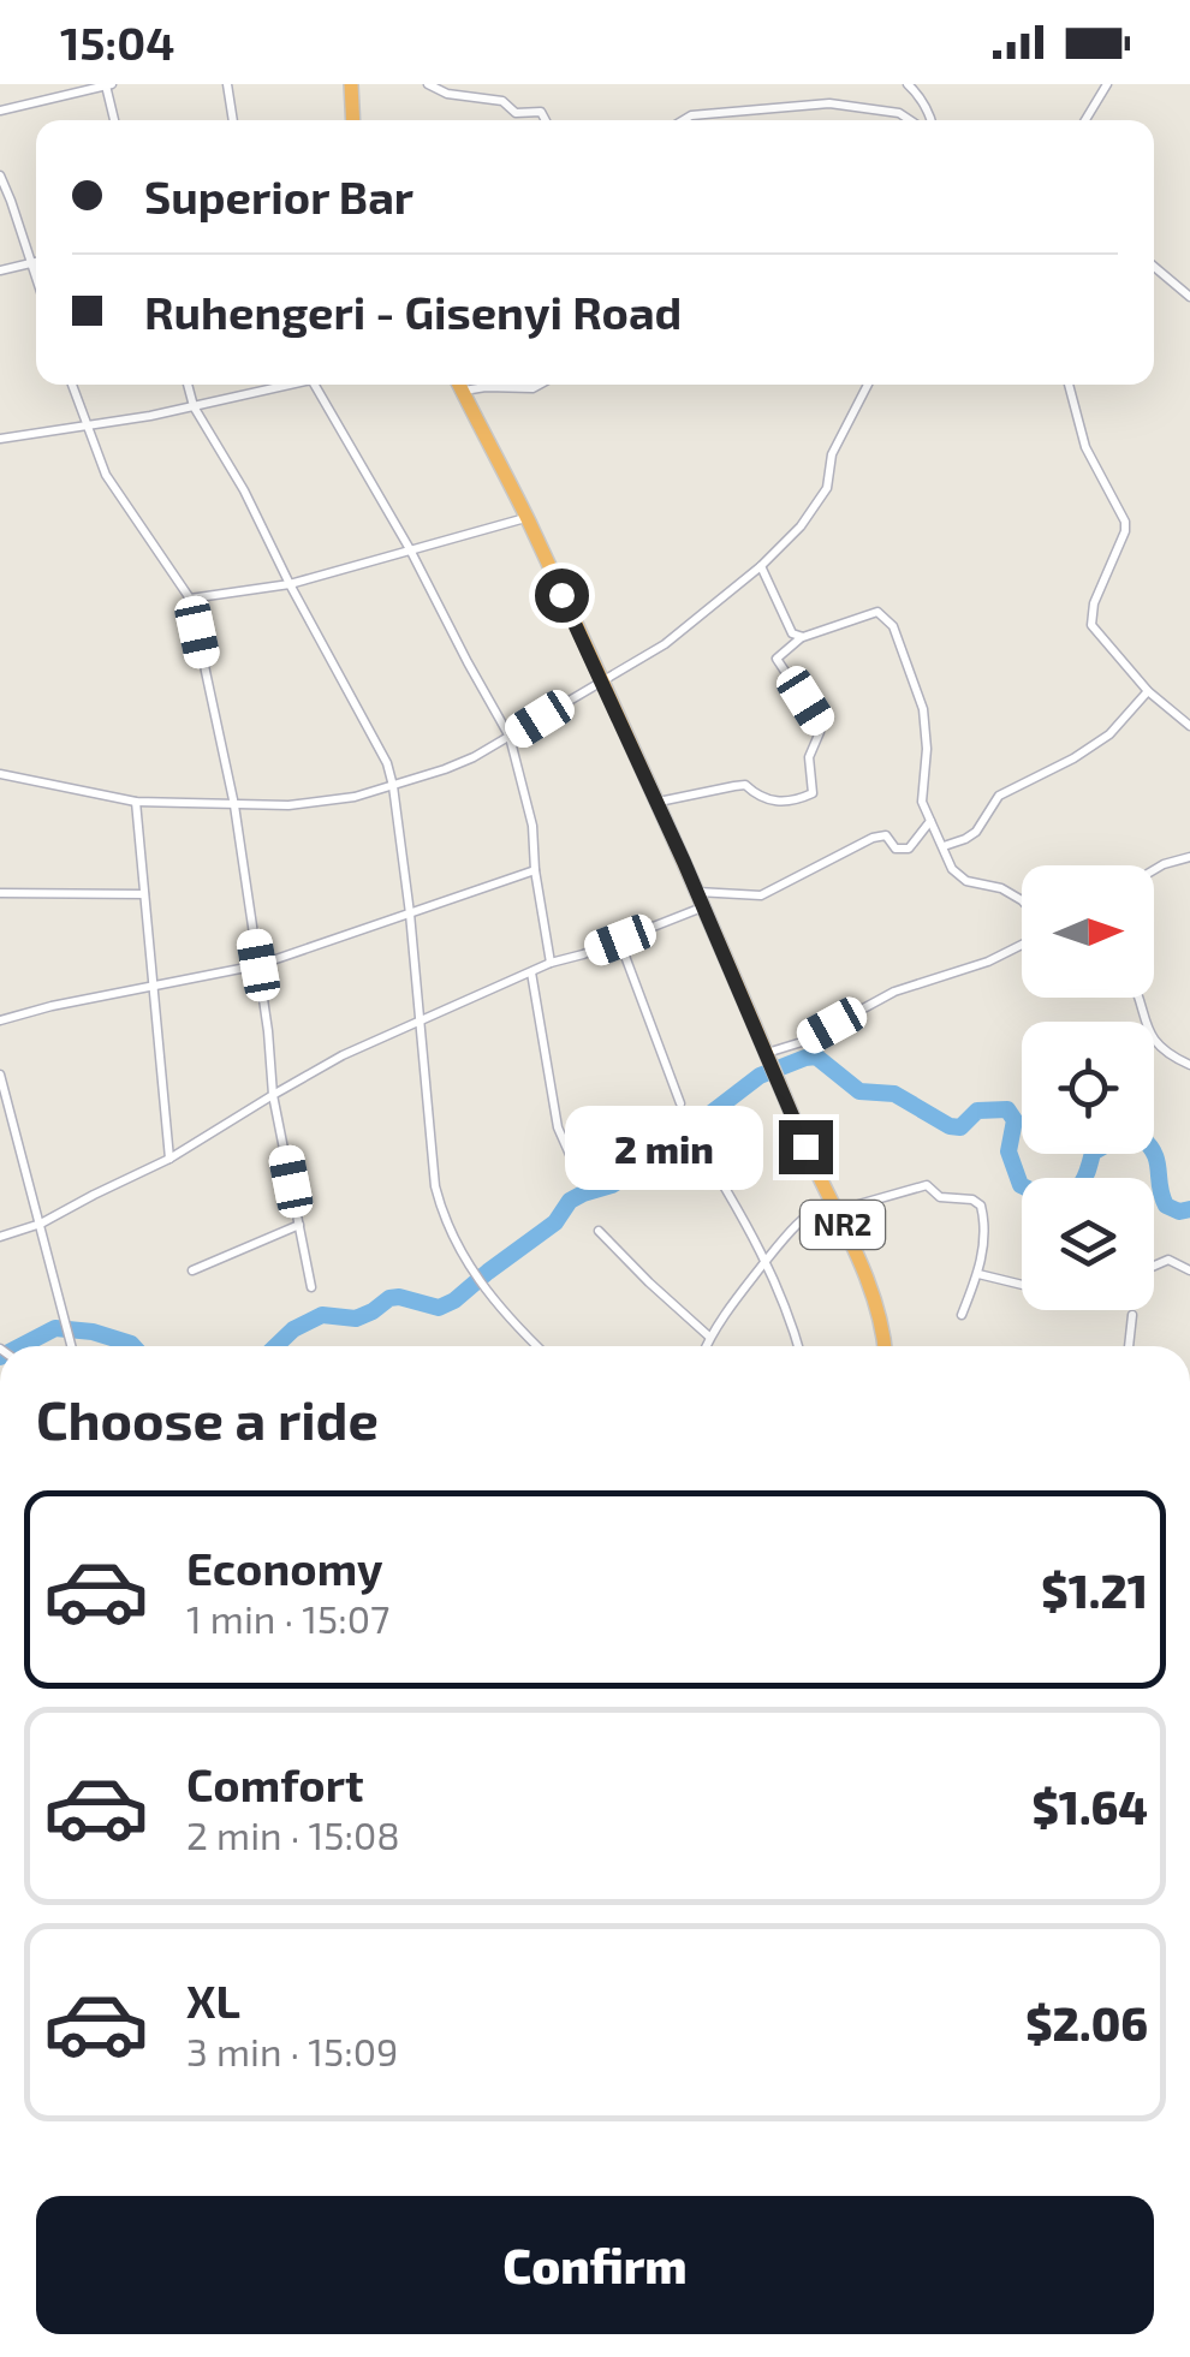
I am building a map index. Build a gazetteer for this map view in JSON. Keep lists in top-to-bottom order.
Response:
{
  "streets": {
    "highway": ["NR2"]
  },
  "north": "right",
  "page": {
    "status": "15:04",
    "banner": ["Superior Bar", "Ruhengeri - Gisenyi Road"],
    "bubble": "2 min",
    "heading": "Choose a ride",
    "list": [
      {
        "name": "Economy",
        "note": "1 min · 15:07",
        "value": "$1.21"
      },
      {
        "name": "Comfort",
        "note": "2 min · 15:08",
        "value": "$1.64"
      },
      {
        "name": "XL",
        "note": "3 min · 15:09",
        "value": "$2.06"
      }
    ],
    "buttons": "Confirm"
  }
}
